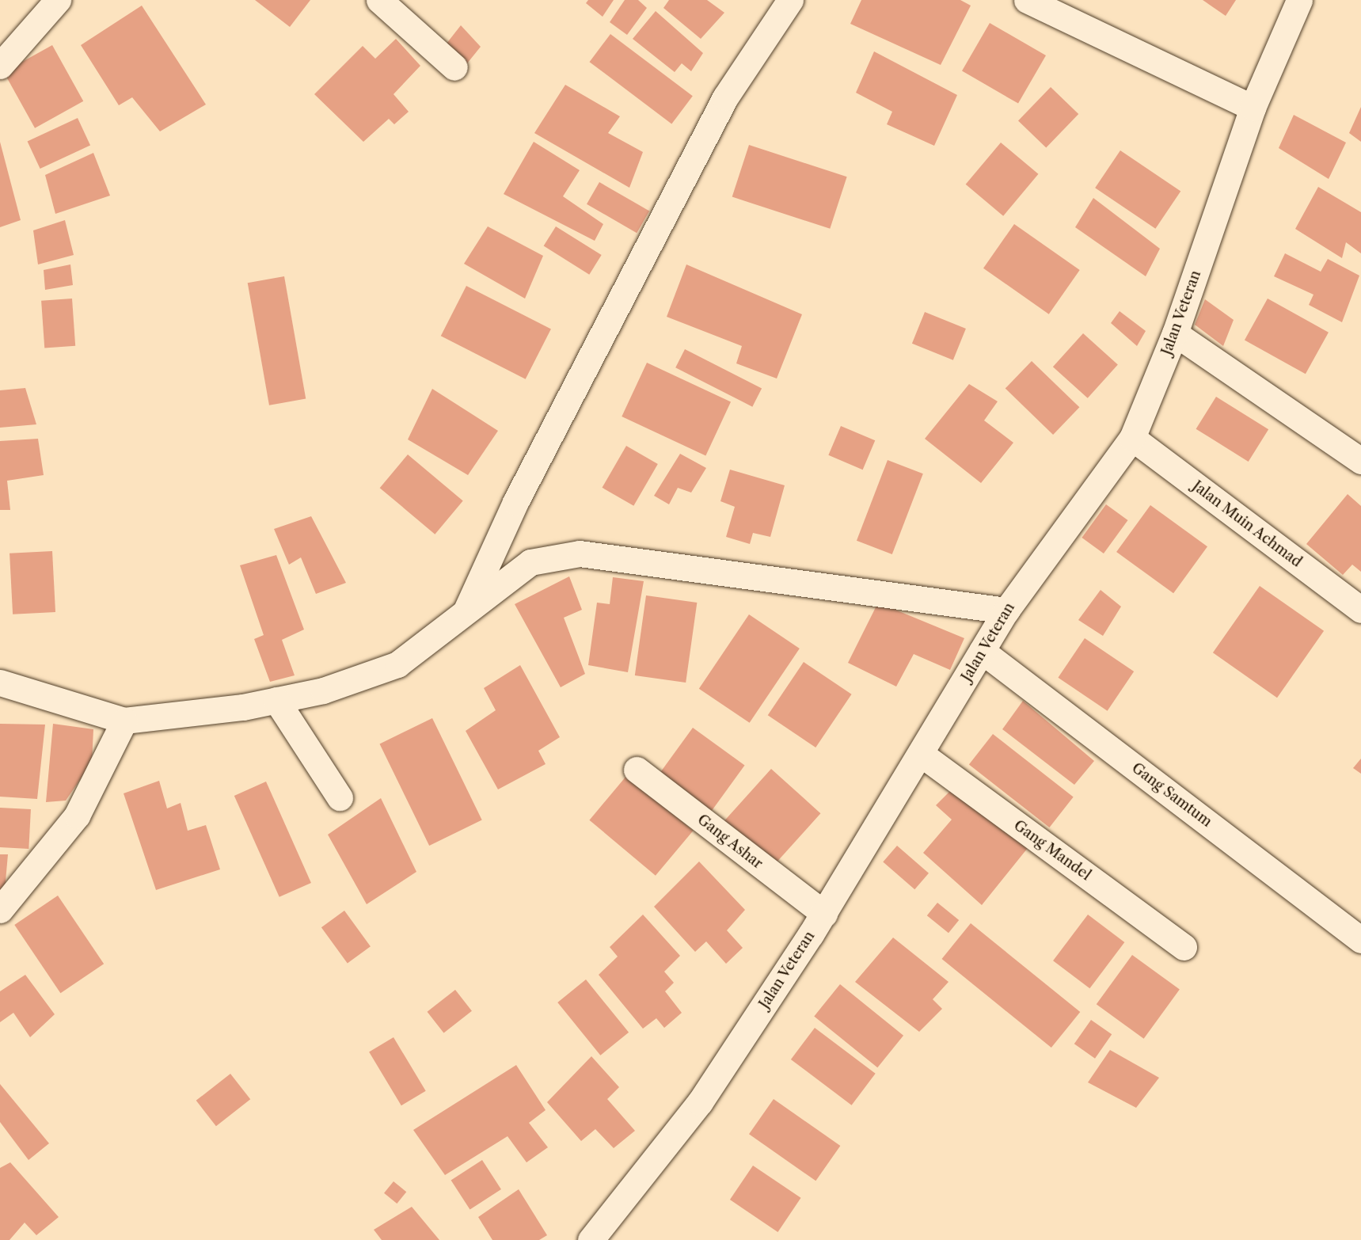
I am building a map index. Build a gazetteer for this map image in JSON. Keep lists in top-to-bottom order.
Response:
{
  "streets": {
    "street": [
      "Jalan Veteran",
      "Jalan Muin Achmad",
      "Gang Samtum",
      "Gang Ashar",
      "Gang Mandel"
    ]
  },
  "crossings": [
    ["Jalan Veteran", "Jalan Muin Achmad"],
    ["Jalan Veteran", "Gang Samtum"],
    ["Jalan Veteran", "Gang Ashar"],
    ["Jalan Veteran", "Gang Mandel"]
  ]
}
